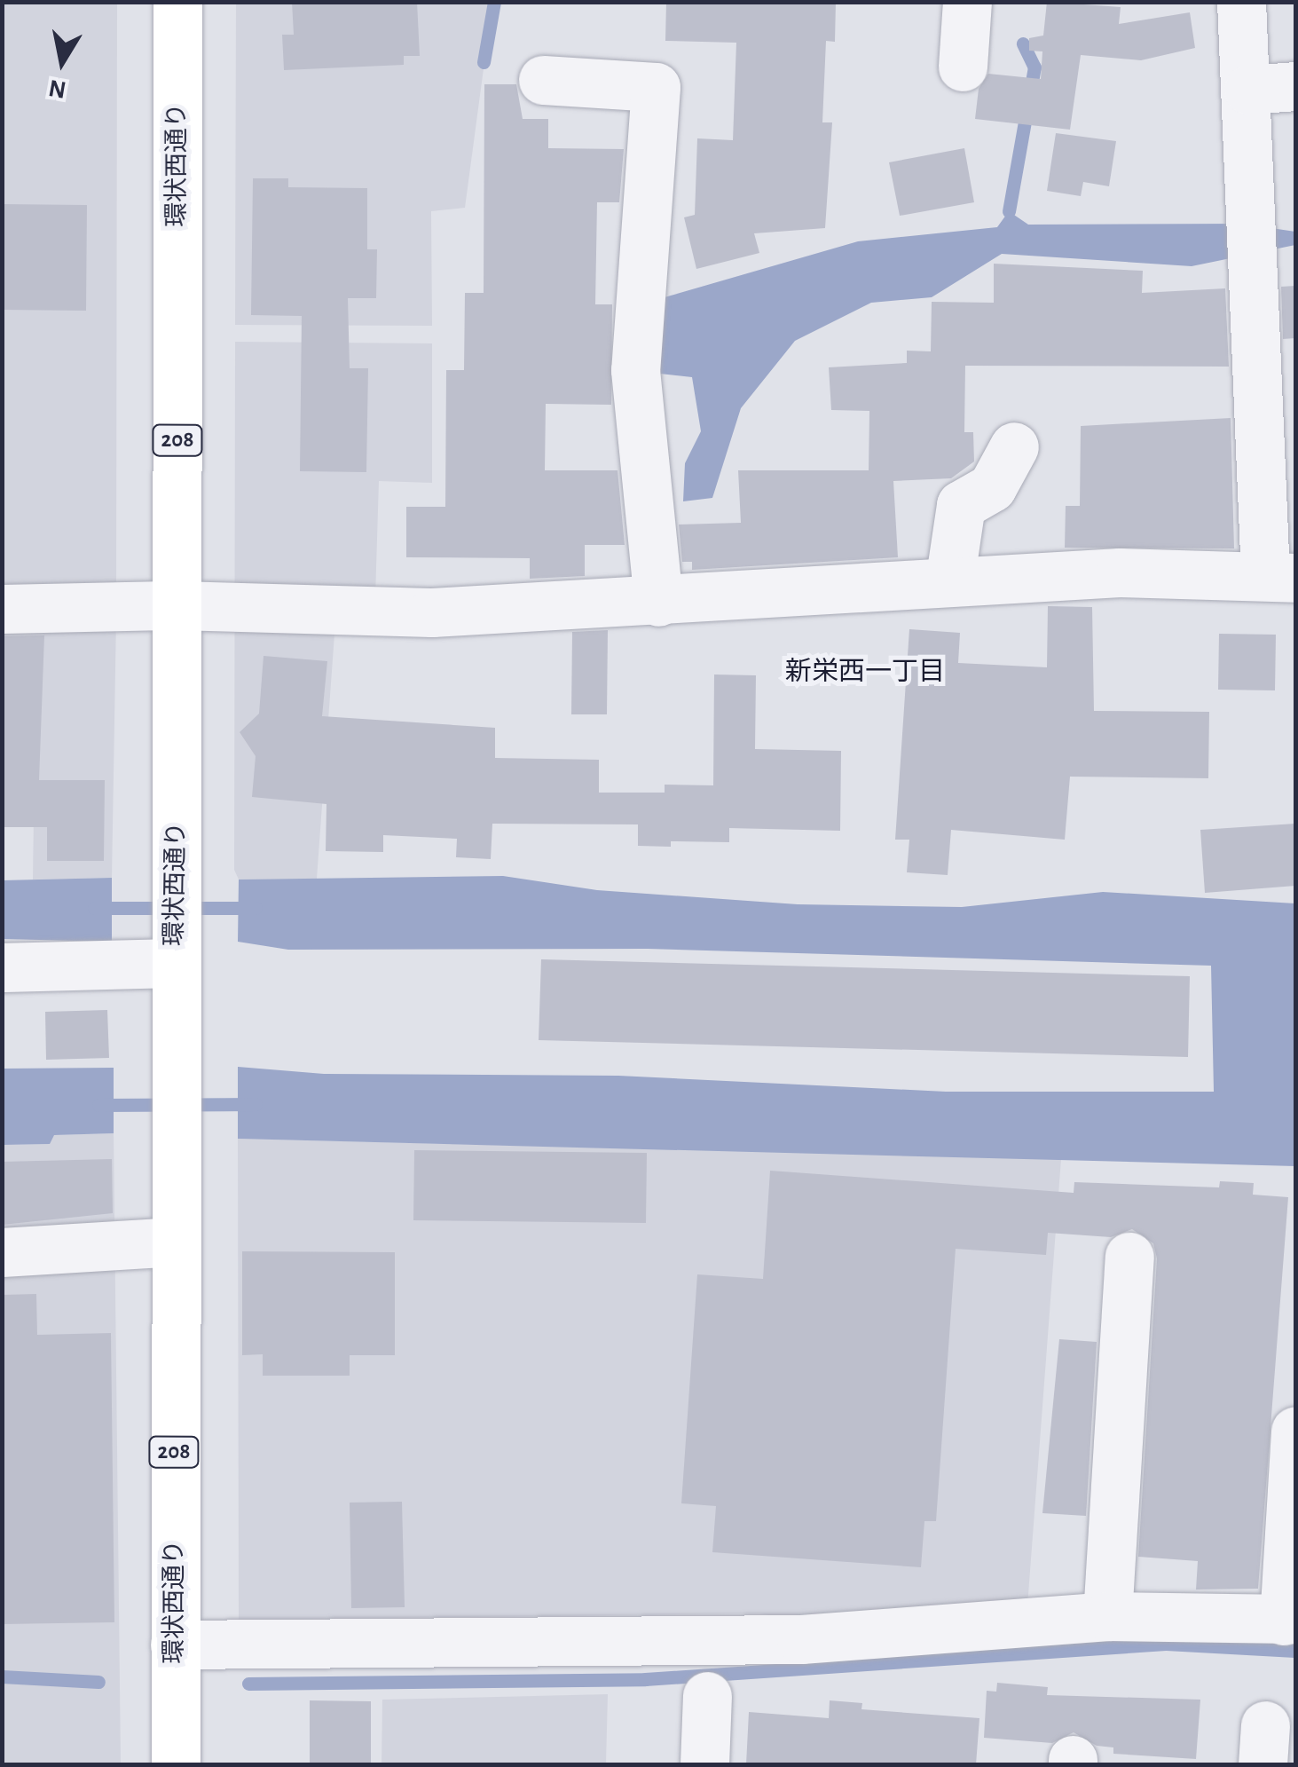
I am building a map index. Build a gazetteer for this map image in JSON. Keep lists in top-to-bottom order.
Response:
{
  "streets": {
    "highway": ["環状西通り", "208"]
  },
  "districts": ["新栄西一丁目"],
  "north": "bottom"
}
